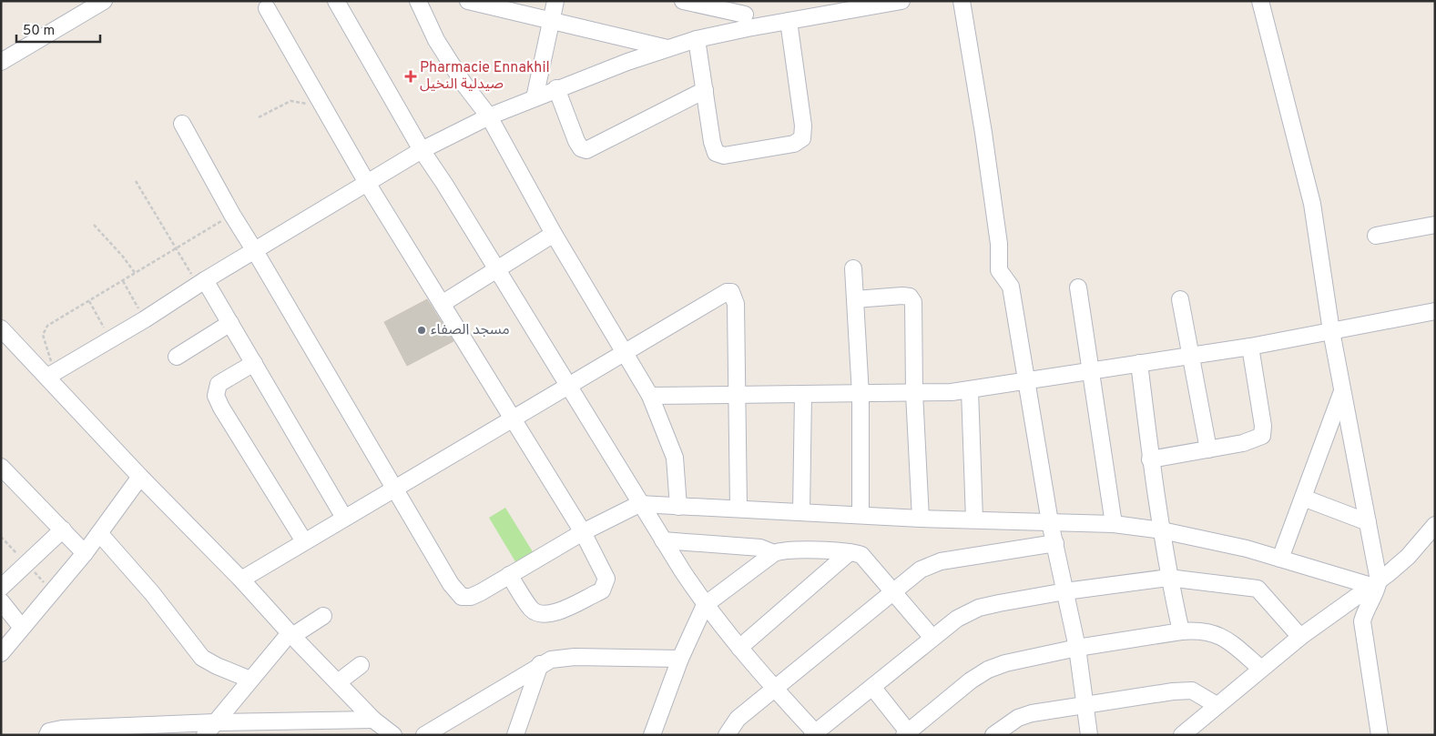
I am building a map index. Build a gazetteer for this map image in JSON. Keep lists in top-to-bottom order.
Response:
{
  "places": {
    "health": ["Pharmacie Ennakhil صيدلية النخيل"],
    "other": ["مسجد الصفاء"]
  },
  "scale_bar": "50 m"
}
